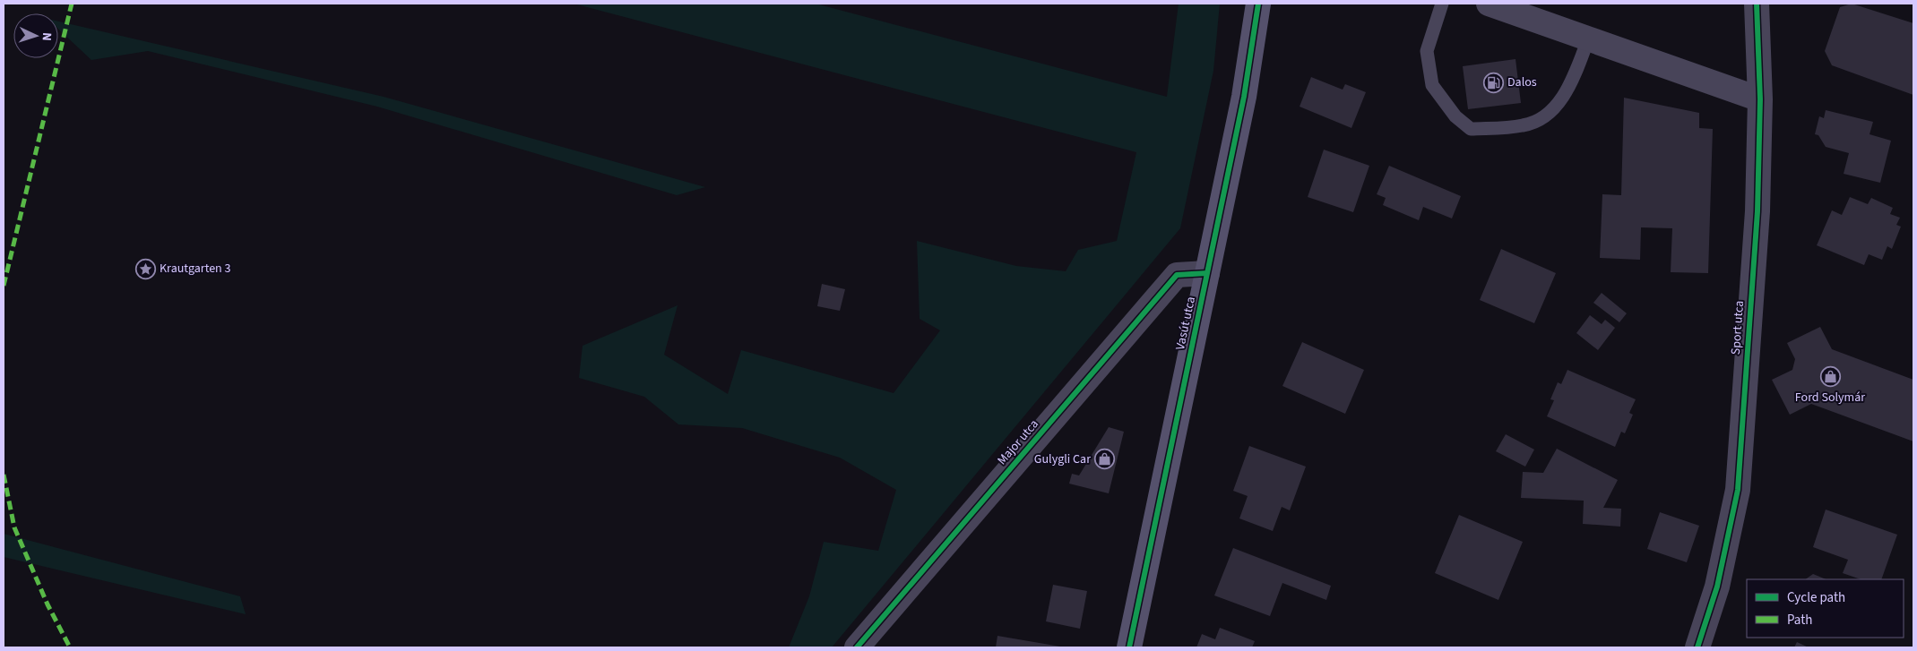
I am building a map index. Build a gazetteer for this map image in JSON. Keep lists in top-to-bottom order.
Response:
{
  "streets": {
    "street": ["Vasút utca", "Sport utca", "Major utca"]
  },
  "crossings": [
    ["Vasút utca", "Major utca"]
  ],
  "places": {
    "fuel station": ["Dalos"],
    "place": ["Krautgarten 3"],
    "shop": ["Ford Solymár", "Gulygli Car"]
  },
  "legend": ["Cycle path", "Path"],
  "north": "right"
}
